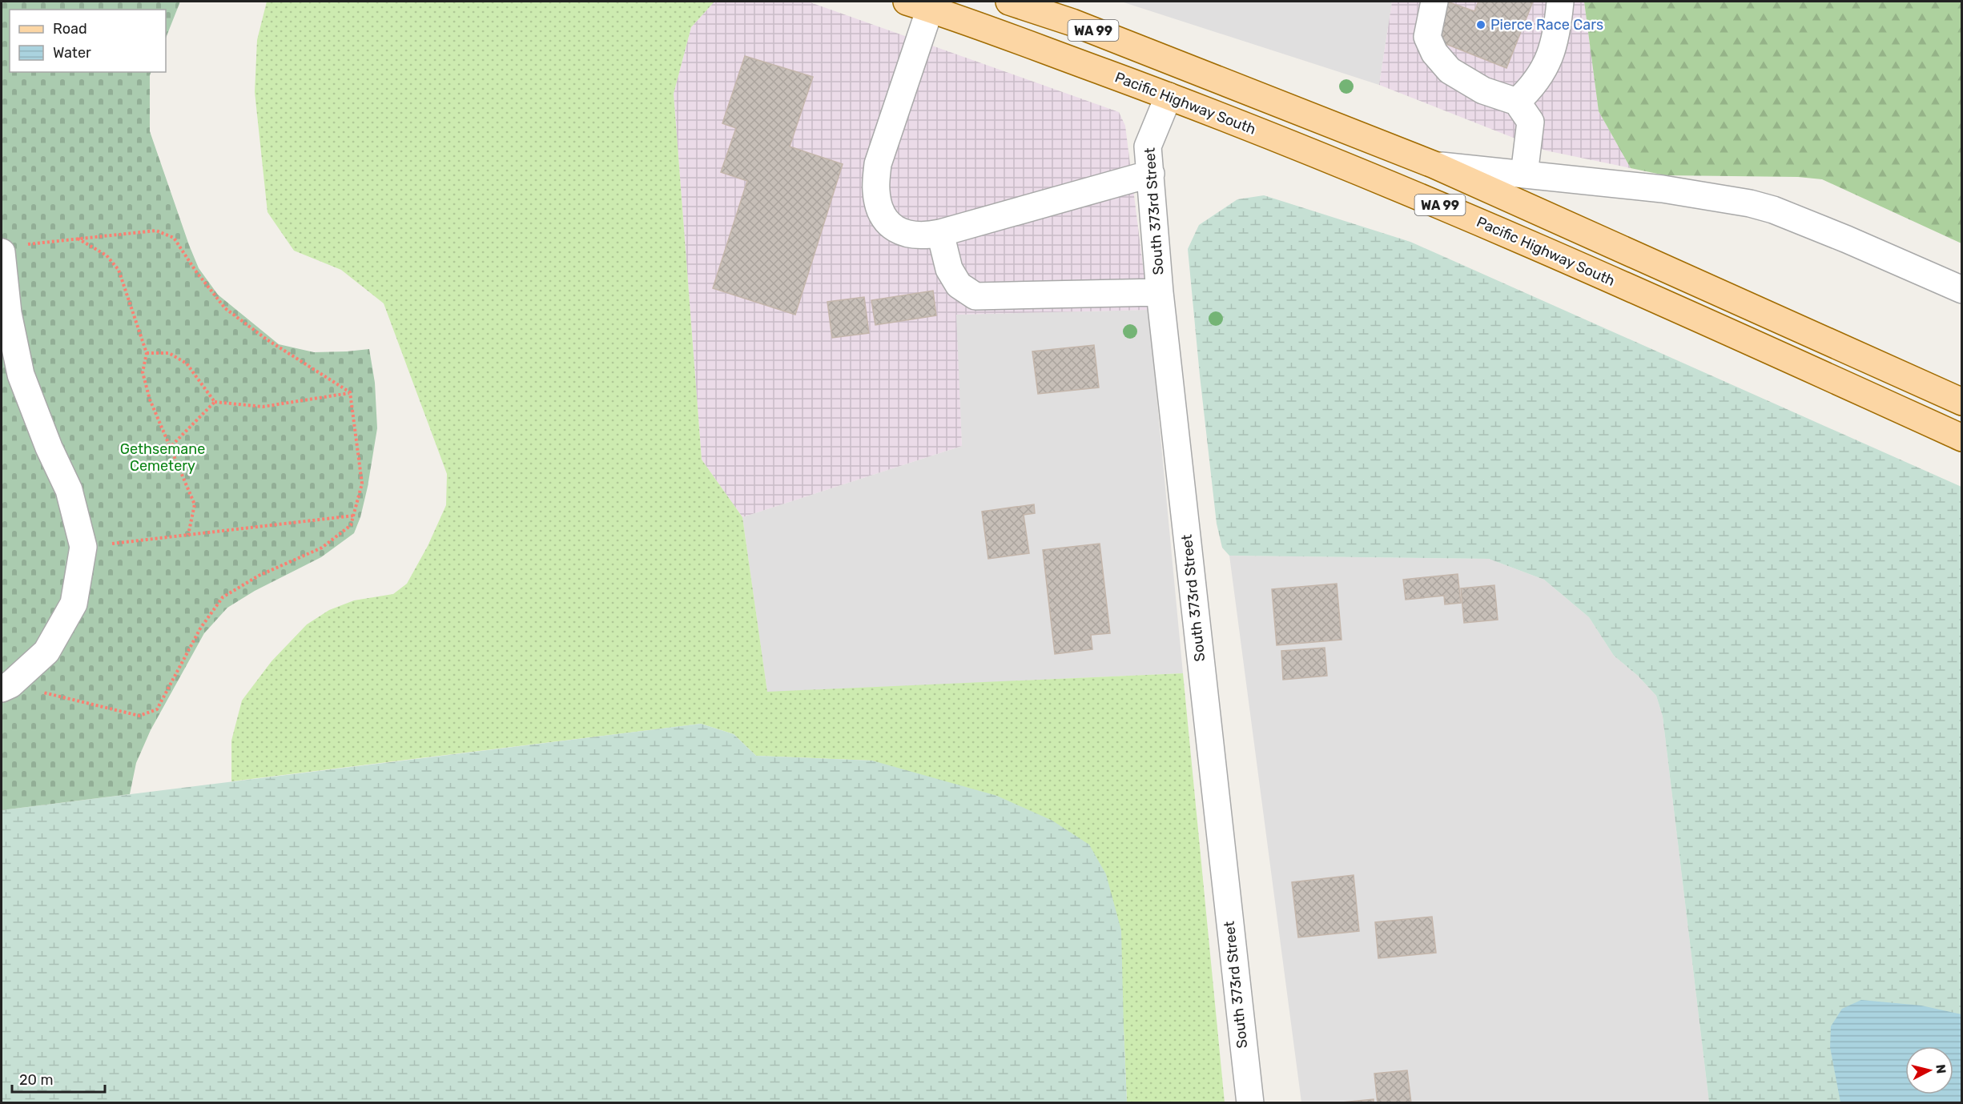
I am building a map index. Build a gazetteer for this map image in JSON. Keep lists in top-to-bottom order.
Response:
{
  "streets": {
    "main road": ["WA 99", "Pacific Highway South"],
    "street": ["South 373rd Street"]
  },
  "crossings": [
    ["Pacific Highway South", "South 373rd Street"]
  ],
  "parks": ["Gethsemane Cemetery"],
  "places": ["Pierce Race Cars"],
  "legend": ["Road", "Water"],
  "scale_bar": "20 m",
  "north": "right"
}
